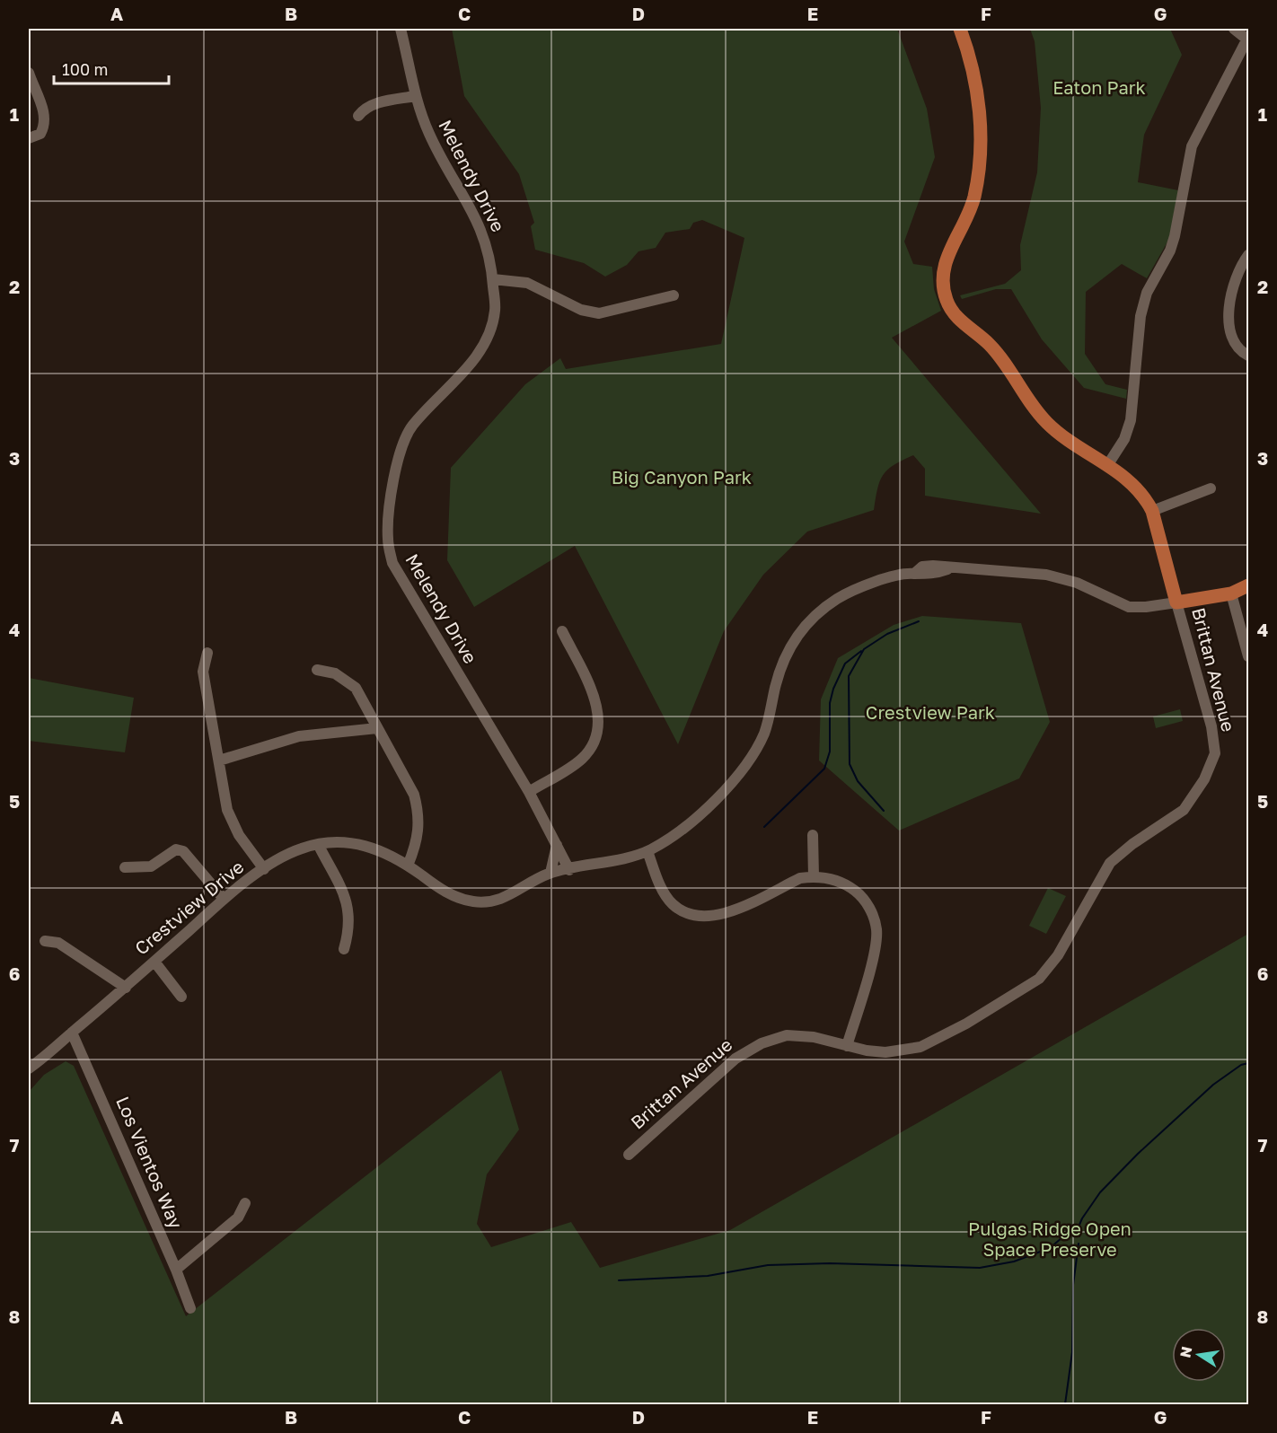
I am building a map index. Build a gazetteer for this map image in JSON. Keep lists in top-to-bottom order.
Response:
{
  "streets": {
    "main road": ["Brittan Avenue", "Crestview Drive"],
    "street": ["Melendy Drive", "Los Vientos Way"]
  },
  "crossings": [
    ["Melendy Drive", "Crestview Drive"],
    ["Brittan Avenue", "Crestview Drive"],
    ["Crestview Drive", "Los Vientos Way"]
  ],
  "parks": [
    "Eaton Park",
    "Big Canyon Park",
    "Crestview Park",
    "Pulgas Ridge Open Space Preserve"
  ],
  "scale_bar": "100 m",
  "north": "left",
  "grid": {
    "columns": [
      "A",
      "B",
      "C",
      "D",
      "E",
      "F",
      "G"
    ],
    "rows": [
      "1",
      "2",
      "3",
      "4",
      "5",
      "6",
      "7",
      "8"
    ]
  }
}
